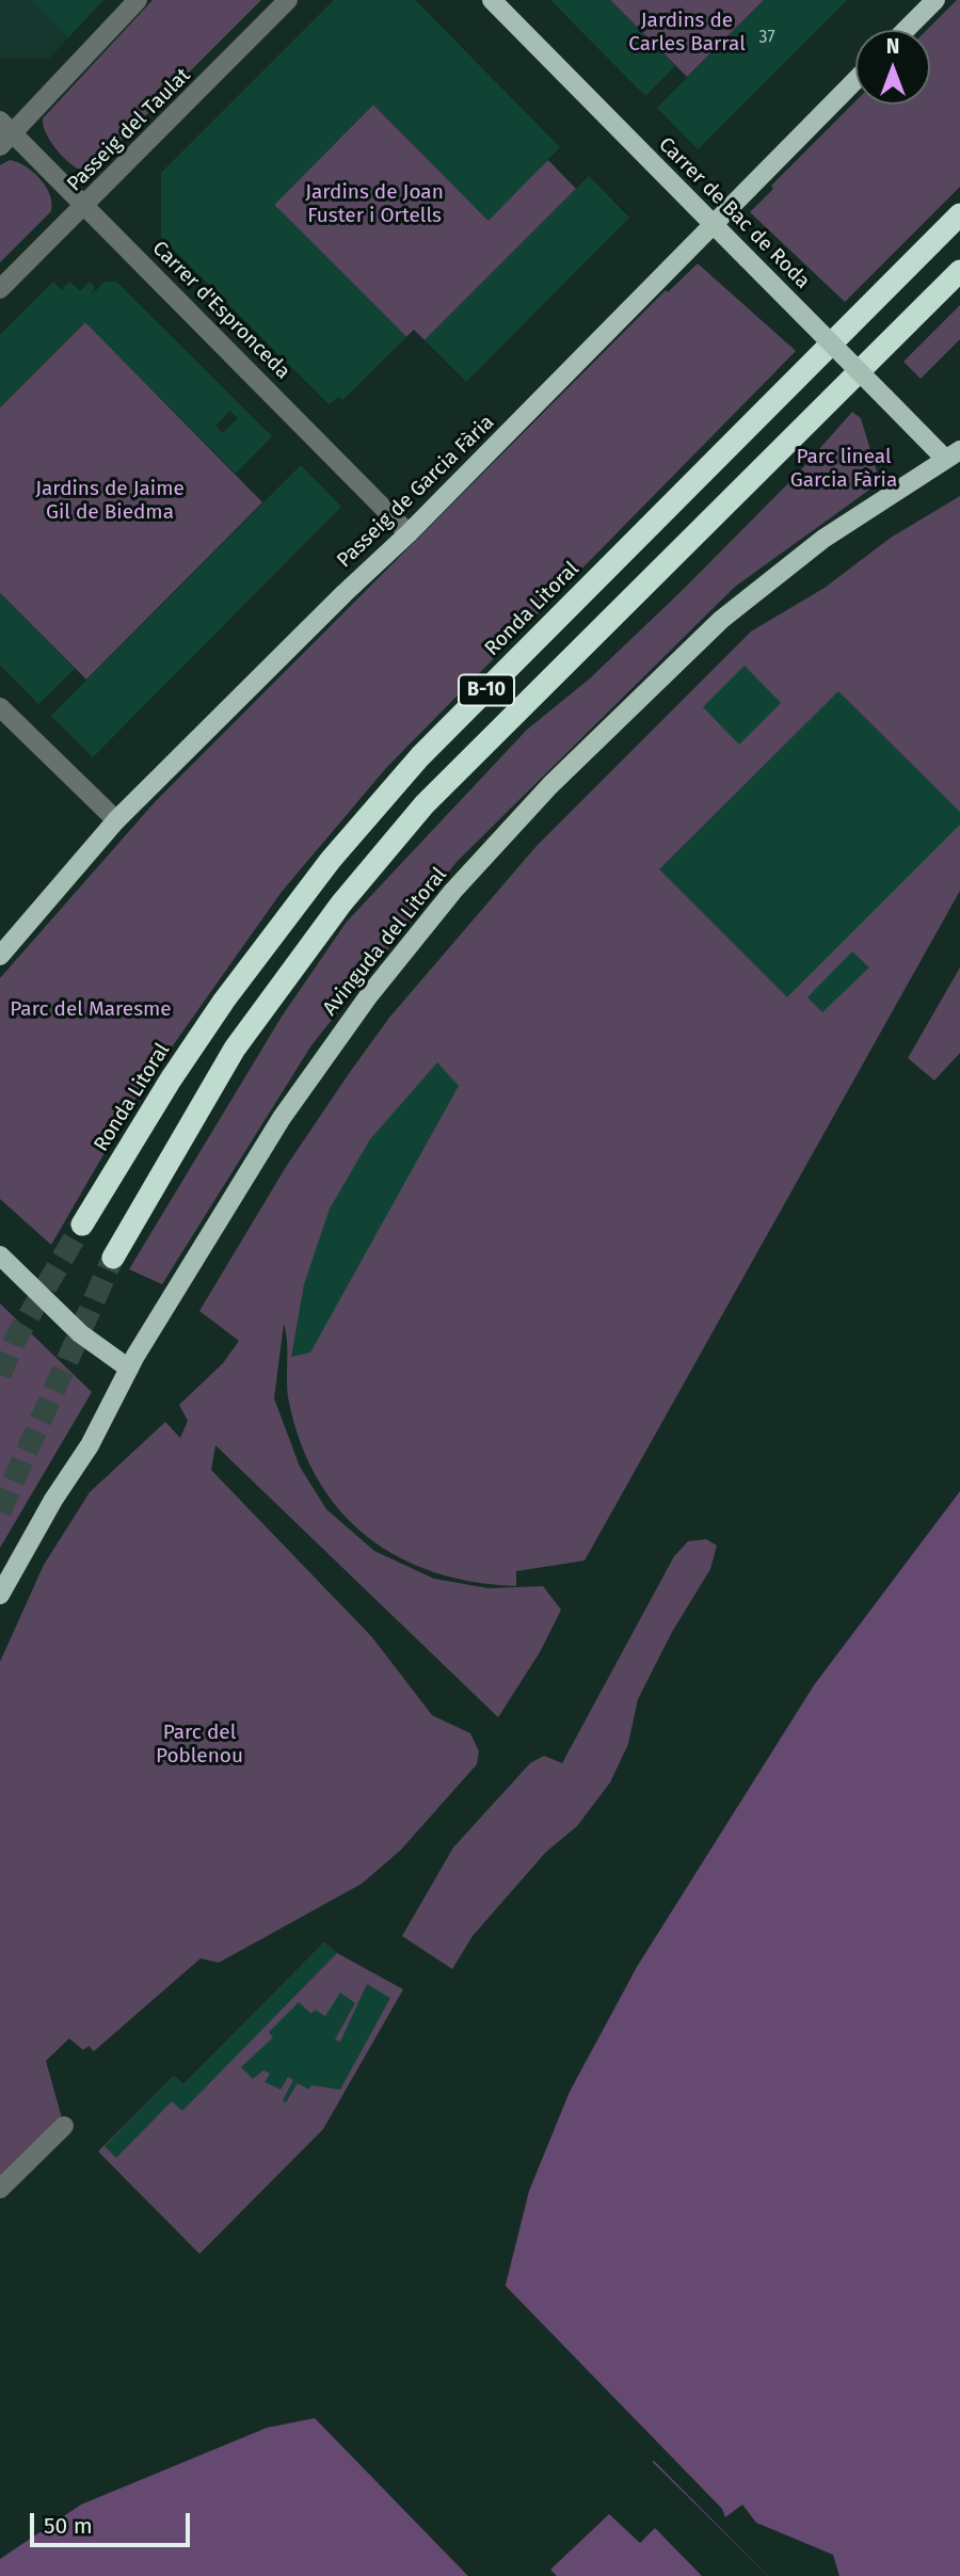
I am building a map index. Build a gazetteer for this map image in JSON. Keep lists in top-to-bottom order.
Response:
{
  "streets": {
    "highway": ["Ronda Litoral", "B-10"],
    "main road": ["Carrer de Bac de Roda", "Passeig de Garcia Fària", "Avinguda del Litoral"],
    "street": ["Passeig del Taulat", "Carrer d'Espronceda"]
  },
  "crossings": [
    ["Passeig del Taulat", "Carrer d'Espronceda"],
    ["Carrer de Bac de Roda", "Passeig de Garcia Fària"],
    ["Carrer de Bac de Roda", "Avinguda del Litoral"],
    ["Carrer d'Espronceda", "Passeig de Garcia Fària"]
  ],
  "parks": [
    "Jardins de Carles Barral",
    "Jardins de Joan Fuster i Ortells",
    "Parc lineal Garcia Fària",
    "Jardins de Jaime Gil de Biedma",
    "Parc del Maresme",
    "Parc del Poblenou"
  ],
  "house_numbers": ["37"],
  "scale_bar": "50 m",
  "north": "top"
}
